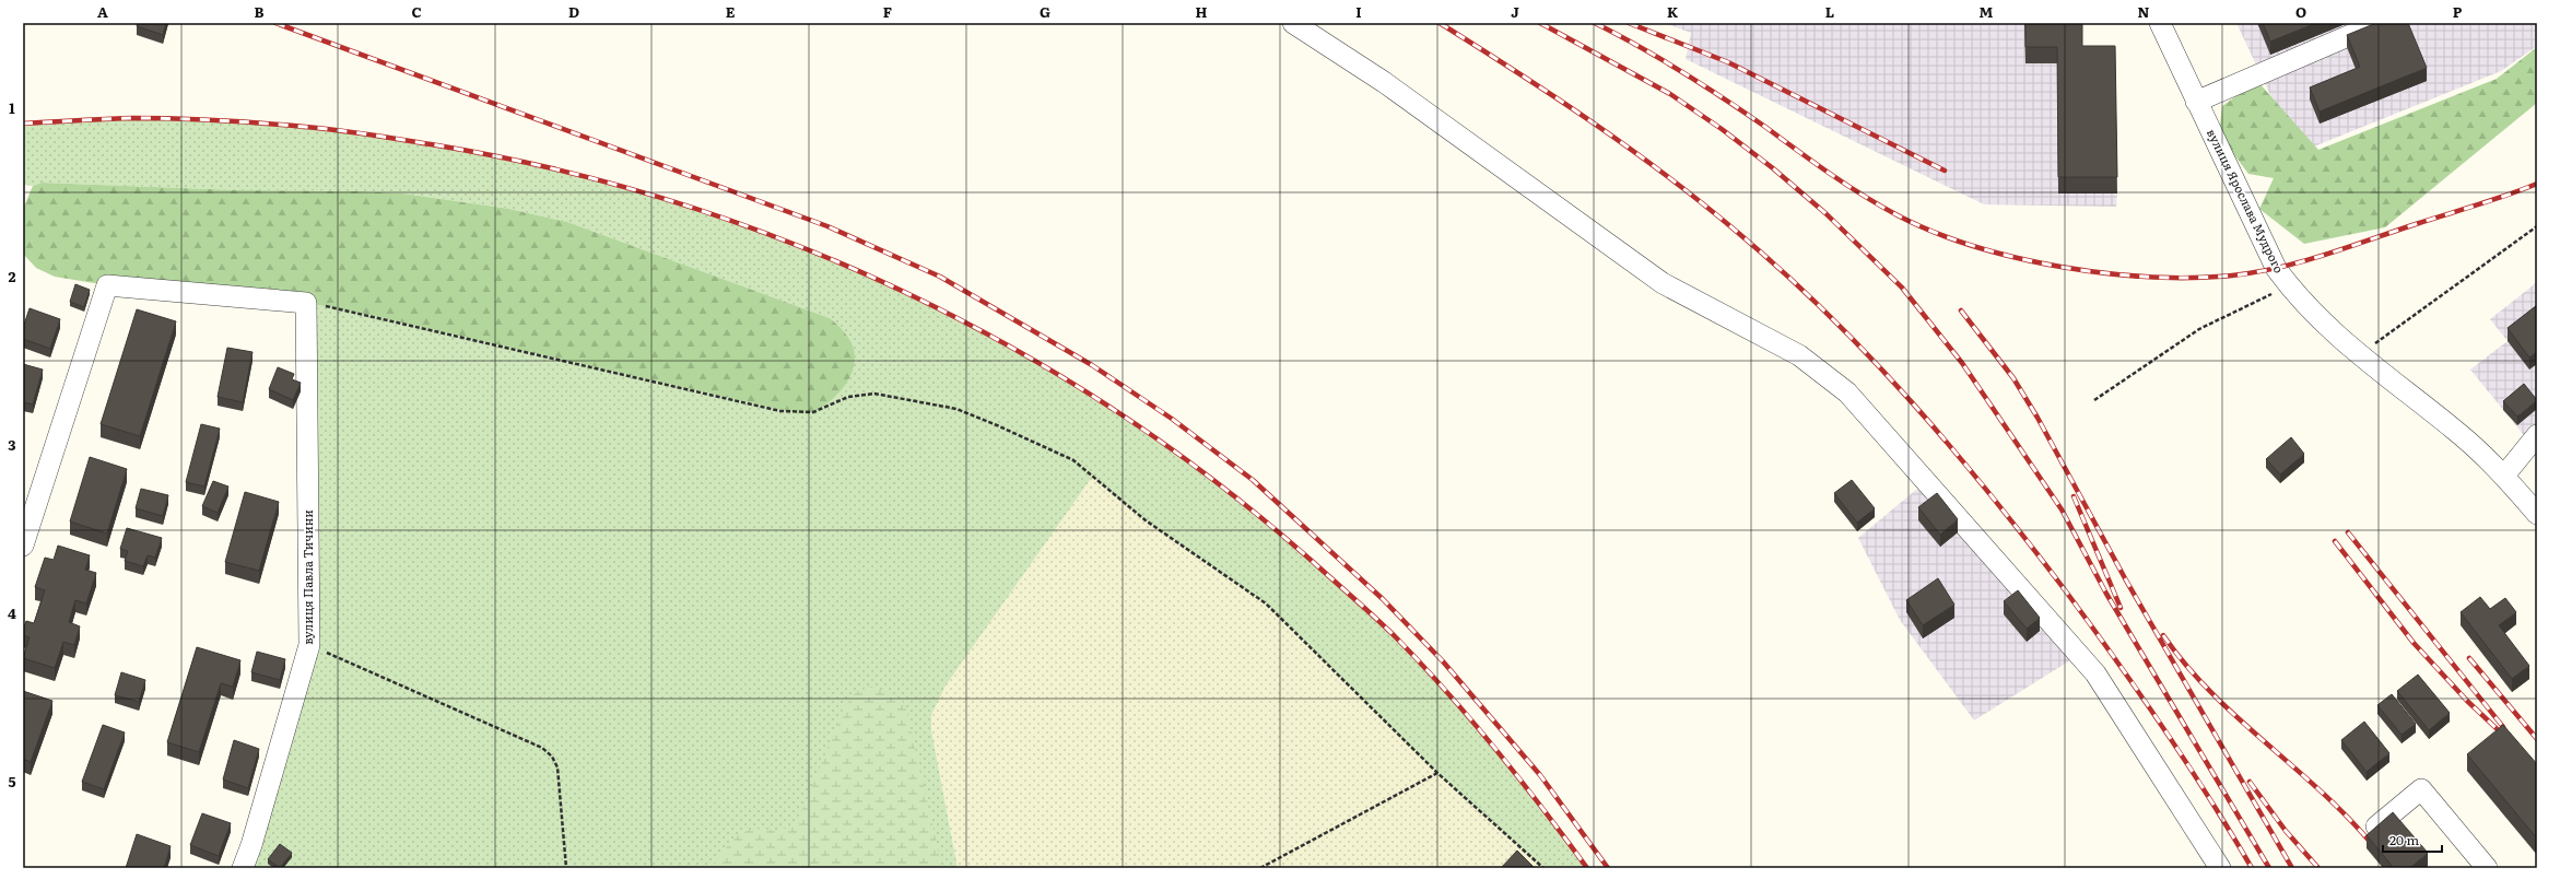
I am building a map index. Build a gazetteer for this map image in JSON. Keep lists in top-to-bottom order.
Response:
{
  "streets": {
    "street": ["вулиця Ярослава Мудрого", "вулиця Павла Тичини"]
  },
  "scale_bar": "20 m",
  "grid": {
    "columns": [
      "A",
      "B",
      "C",
      "D",
      "E",
      "F",
      "G",
      "H",
      "I",
      "J",
      "K",
      "L",
      "M",
      "N",
      "O",
      "P"
    ],
    "rows": [
      "1",
      "2",
      "3",
      "4",
      "5"
    ]
  }
}
